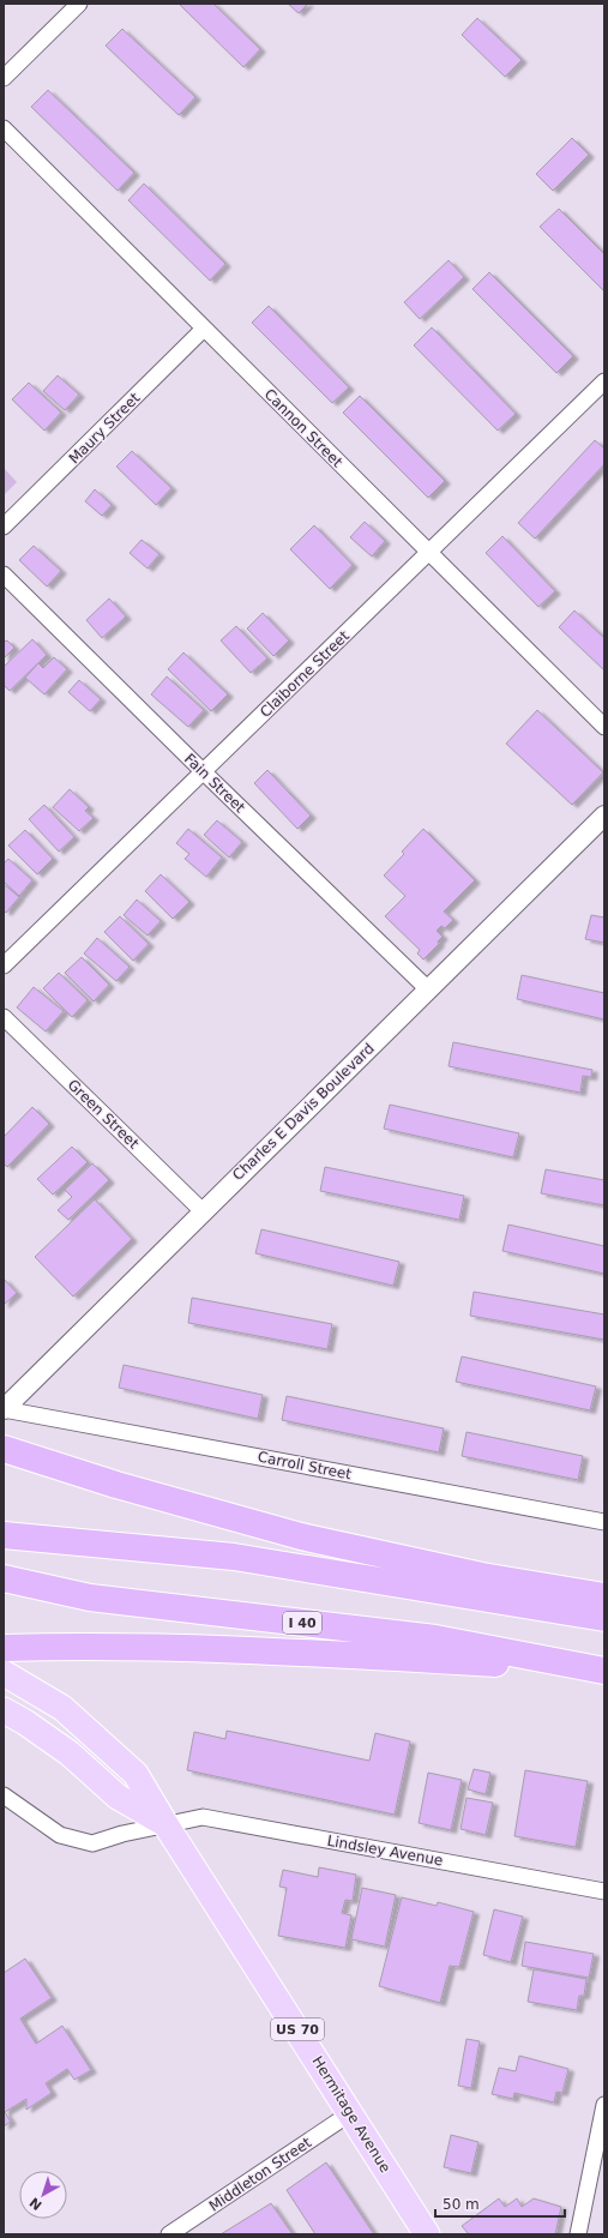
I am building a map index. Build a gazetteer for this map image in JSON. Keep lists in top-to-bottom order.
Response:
{
  "streets": {
    "highway": ["I 40"],
    "main road": ["US 70", "Hermitage Avenue"],
    "street": [
      "Maury Street",
      "Cannon Street",
      "Claiborne Street",
      "Fain Street",
      "Charles E Davis Boulevard",
      "Green Street",
      "Carroll Street",
      "Lindsley Avenue",
      "Middleton Street"
    ]
  },
  "crossings": [
    ["Maury Street", "Cannon Street"],
    ["Cannon Street", "Claiborne Street"],
    ["Claiborne Street", "Fain Street"],
    ["Fain Street", "Charles E Davis Boulevard"],
    ["Charles E Davis Boulevard", "Green Street"],
    ["Charles E Davis Boulevard", "Carroll Street"],
    ["Lindsley Avenue", "Hermitage Avenue"],
    ["Hermitage Avenue", "Middleton Street"]
  ],
  "scale_bar": "50 m",
  "north": "bottom left"
}
